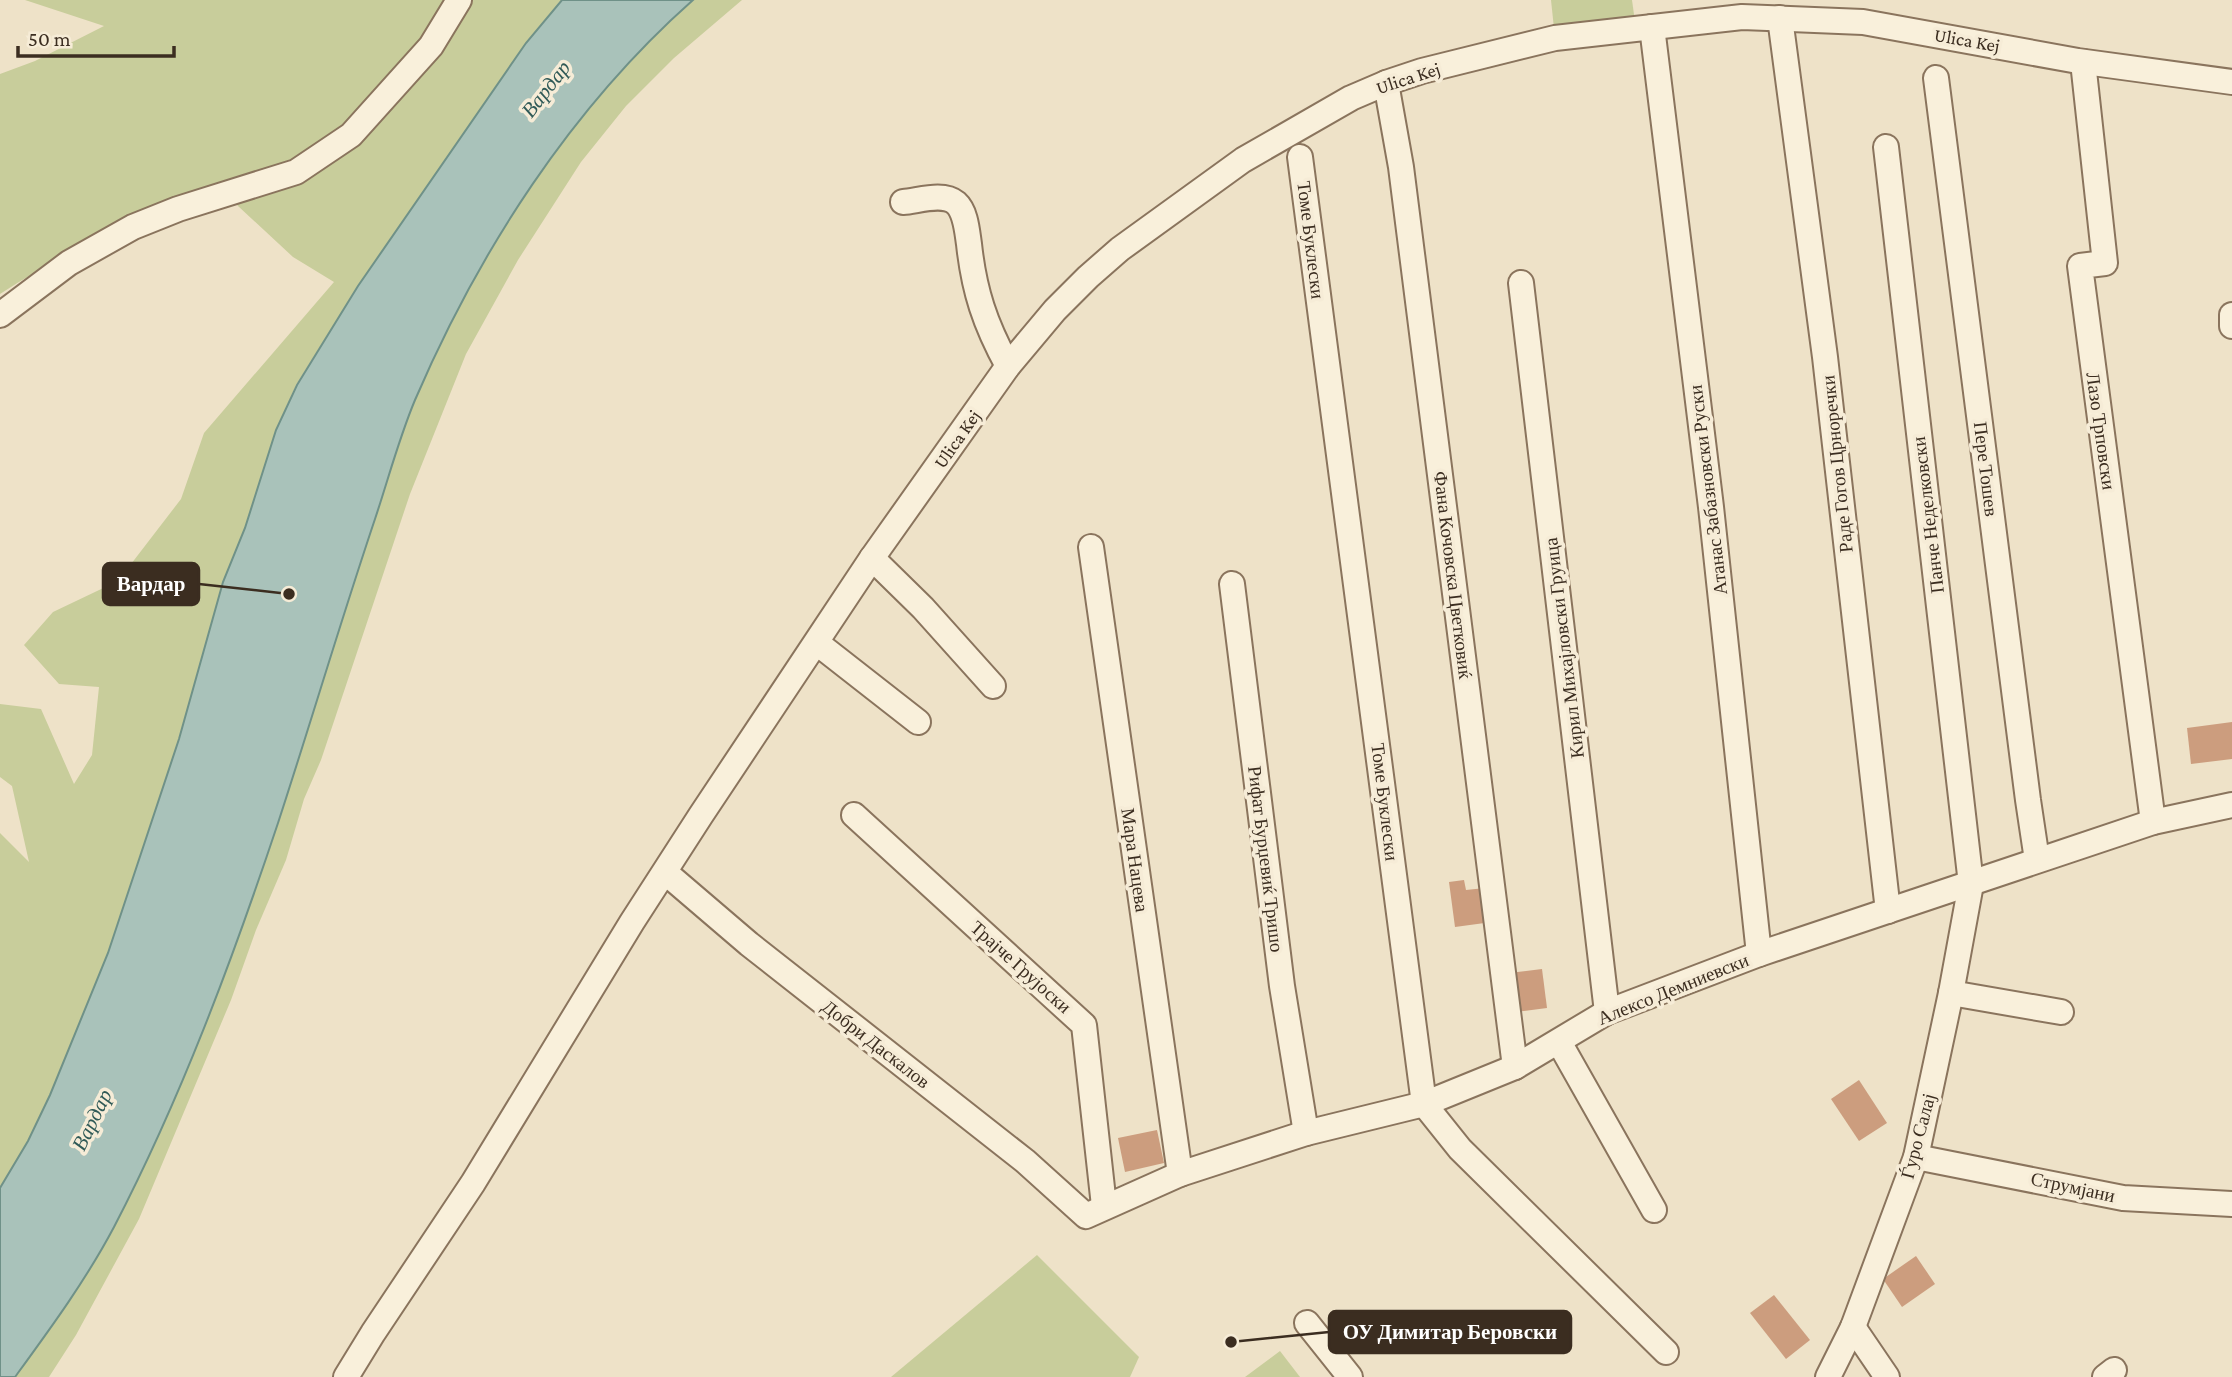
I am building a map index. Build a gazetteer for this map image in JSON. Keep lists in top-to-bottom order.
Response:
{
  "streets": {
    "street": [
      "Ulica Kej",
      "Томе Буклески",
      "Лазо Трповски",
      "Раде Гогов Црноречки",
      "Пере Тошев",
      "Атанас Забазновски Руски",
      "Панче Неделковски",
      "Фана Кочовска Цветковиќ",
      "Кирил Михајловски Груица",
      "Рифат Бурџевиќ Тришо",
      "Мара Нацева",
      "Трајче Грујоски",
      "Алексо Демниевски",
      "Добри Даскалов",
      "Ѓуро Салај",
      "Струмјани"
    ]
  },
  "crossings": [
    ["Ulica Kej", "Лазо Трповски"],
    ["Ulica Kej", "Раде Гогов Црноречки"],
    ["Ulica Kej", "Атанас Забазновски Руски"],
    ["Ulica Kej", "Фана Кочовска Цветковиќ"],
    ["Ulica Kej", "Добри Даскалов"],
    ["Томе Буклески", "Алексо Демниевски"],
    ["Лазо Трповски", "Алексо Демниевски"],
    ["Раде Гогов Црноречки", "Алексо Демниевски"],
    ["Пере Тошев", "Алексо Демниевски"],
    ["Атанас Забазновски Руски", "Алексо Демниевски"],
    ["Панче Неделковски", "Алексо Демниевски"],
    ["Панче Неделковски", "Ѓуро Салај"],
    ["Фана Кочовска Цветковиќ", "Алексо Демниевски"],
    ["Кирил Михајловски Груица", "Алексо Демниевски"],
    ["Рифат Бурџевиќ Тришо", "Алексо Демниевски"],
    ["Мара Нацева", "Алексо Демниевски"],
    ["Трајче Грујоски", "Алексо Демниевски"],
    ["Трајче Грујоски", "Добри Даскалов"],
    ["Алексо Демниевски", "Добри Даскалов"],
    ["Алексо Демниевски", "Ѓуро Салај"],
    ["Ѓуро Салај", "Струмјани"]
  ],
  "water": ["Вардар"],
  "places": ["Вардар", "ОУ Димитар Беровски"],
  "scale_bar": "50 m"
}
